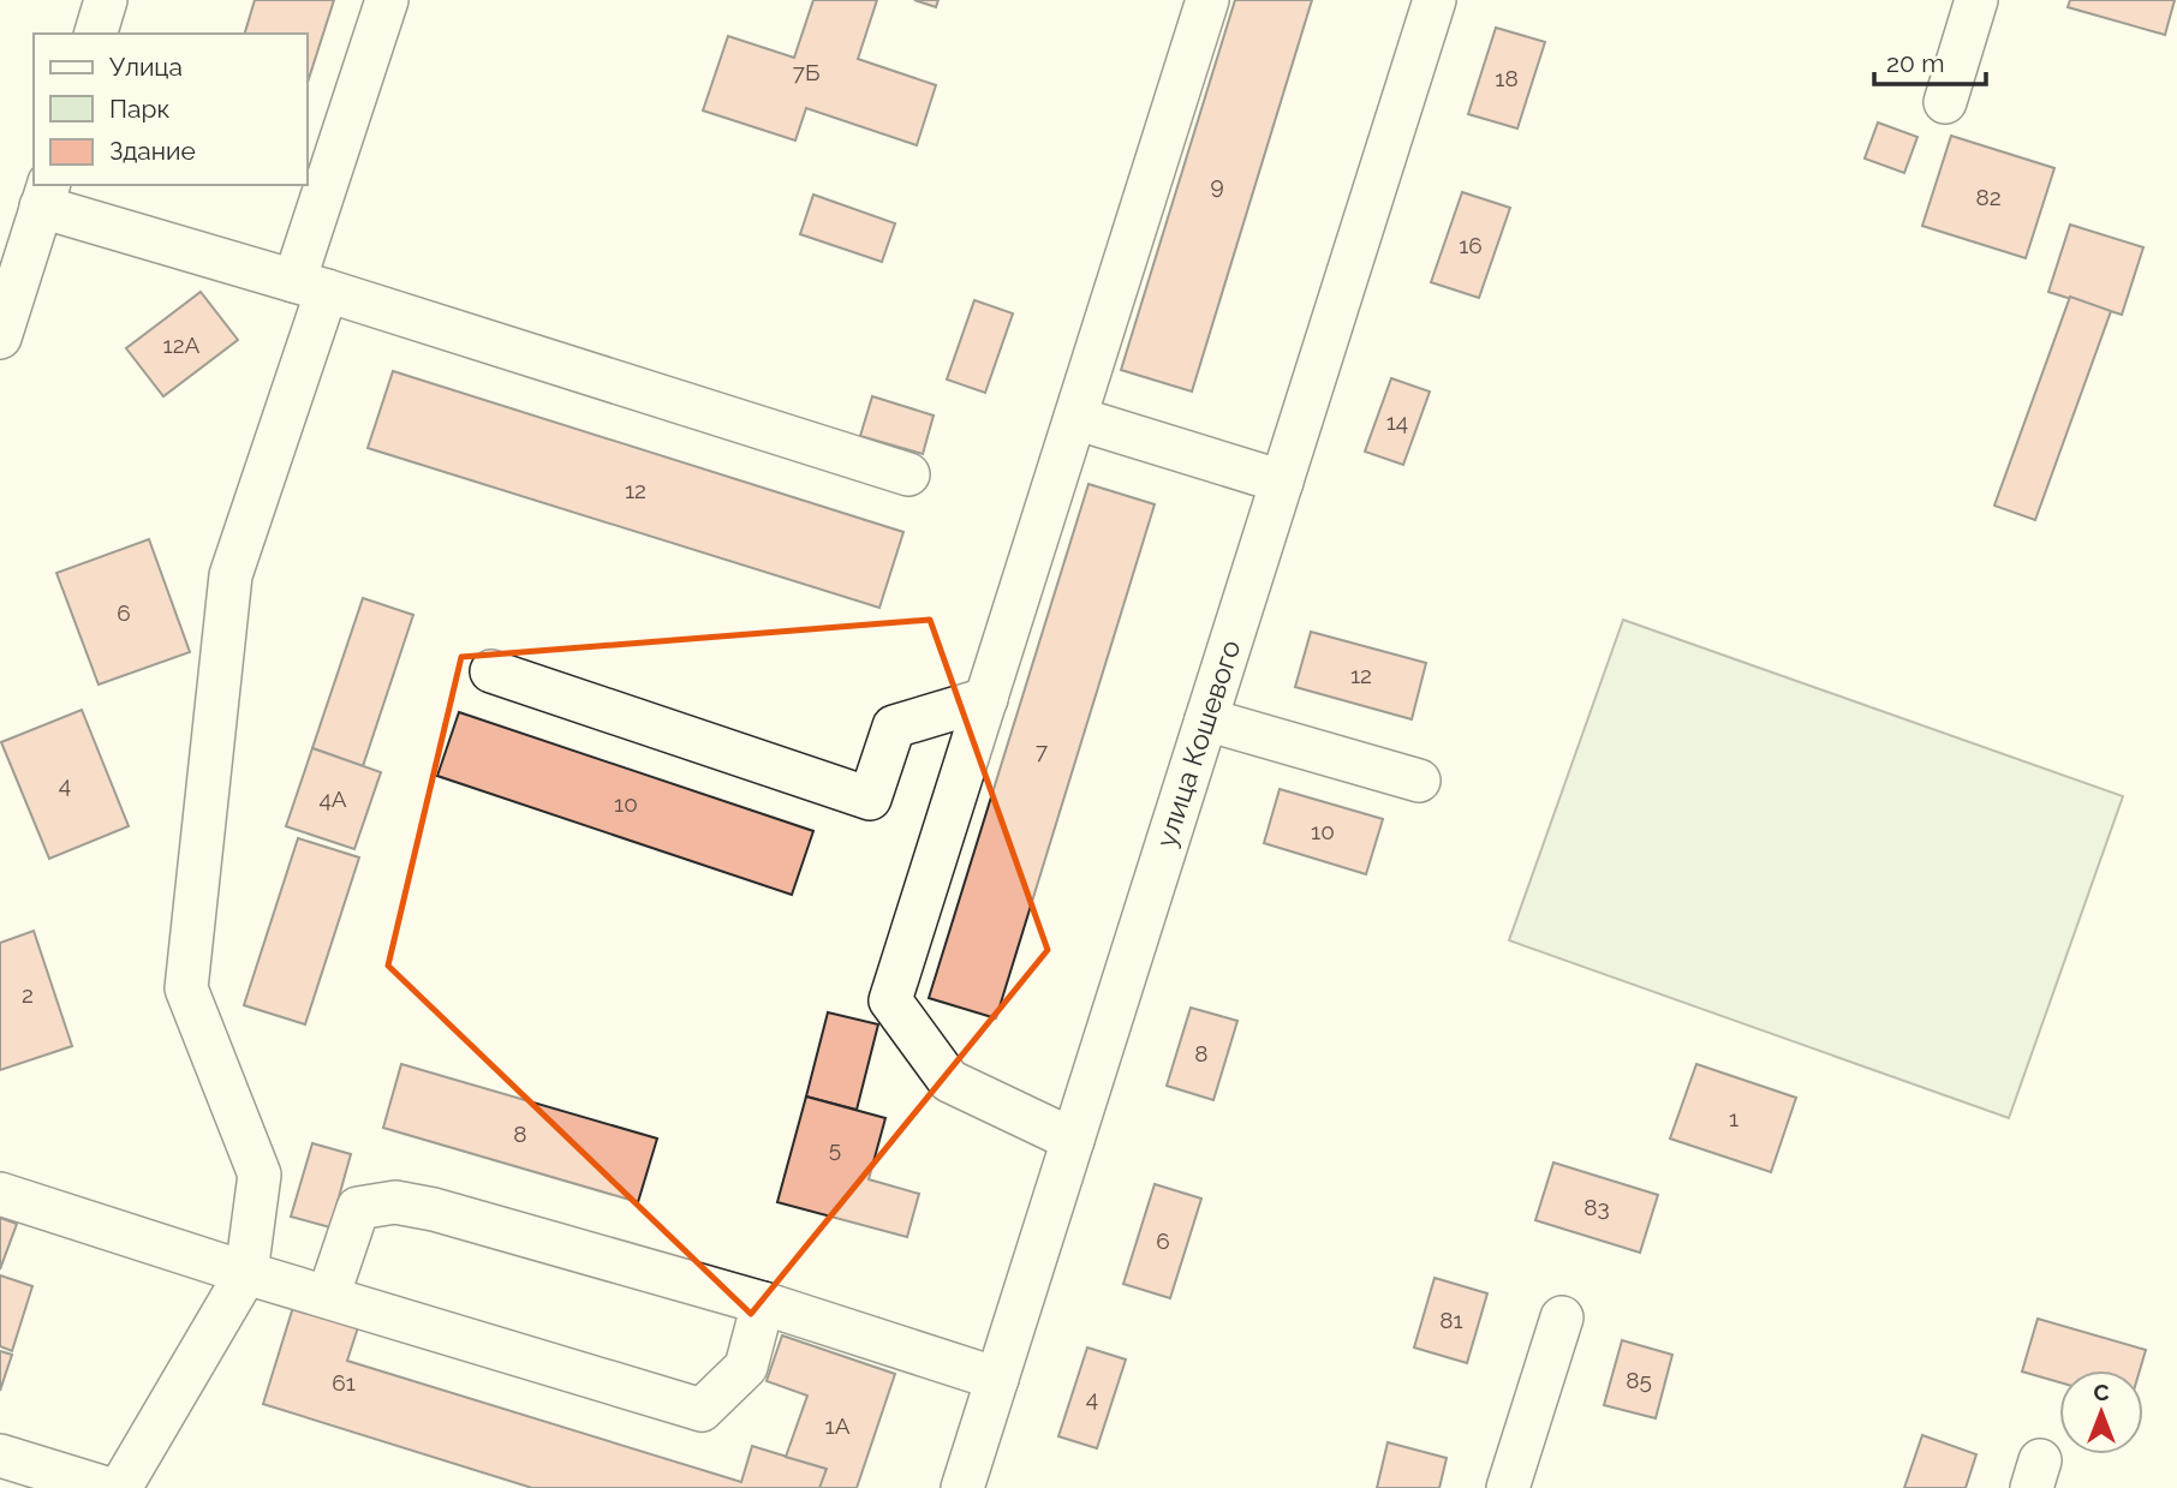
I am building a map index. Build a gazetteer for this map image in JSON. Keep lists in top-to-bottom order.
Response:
{
  "streets": {
    "street": ["улица Кошевого"]
  },
  "house_numbers": [
    "7Б",
    "18",
    "9",
    "82",
    "16",
    "12А",
    "14",
    "12",
    "6",
    "12",
    "7",
    "4",
    "4А",
    "10",
    "10",
    "2",
    "8",
    "1",
    "8",
    "5",
    "83",
    "6",
    "81",
    "85",
    "61",
    "4",
    "1А"
  ],
  "legend": ["Улица", "Парк", "Здание"],
  "scale_bar": "20 m",
  "north": "top"
}
